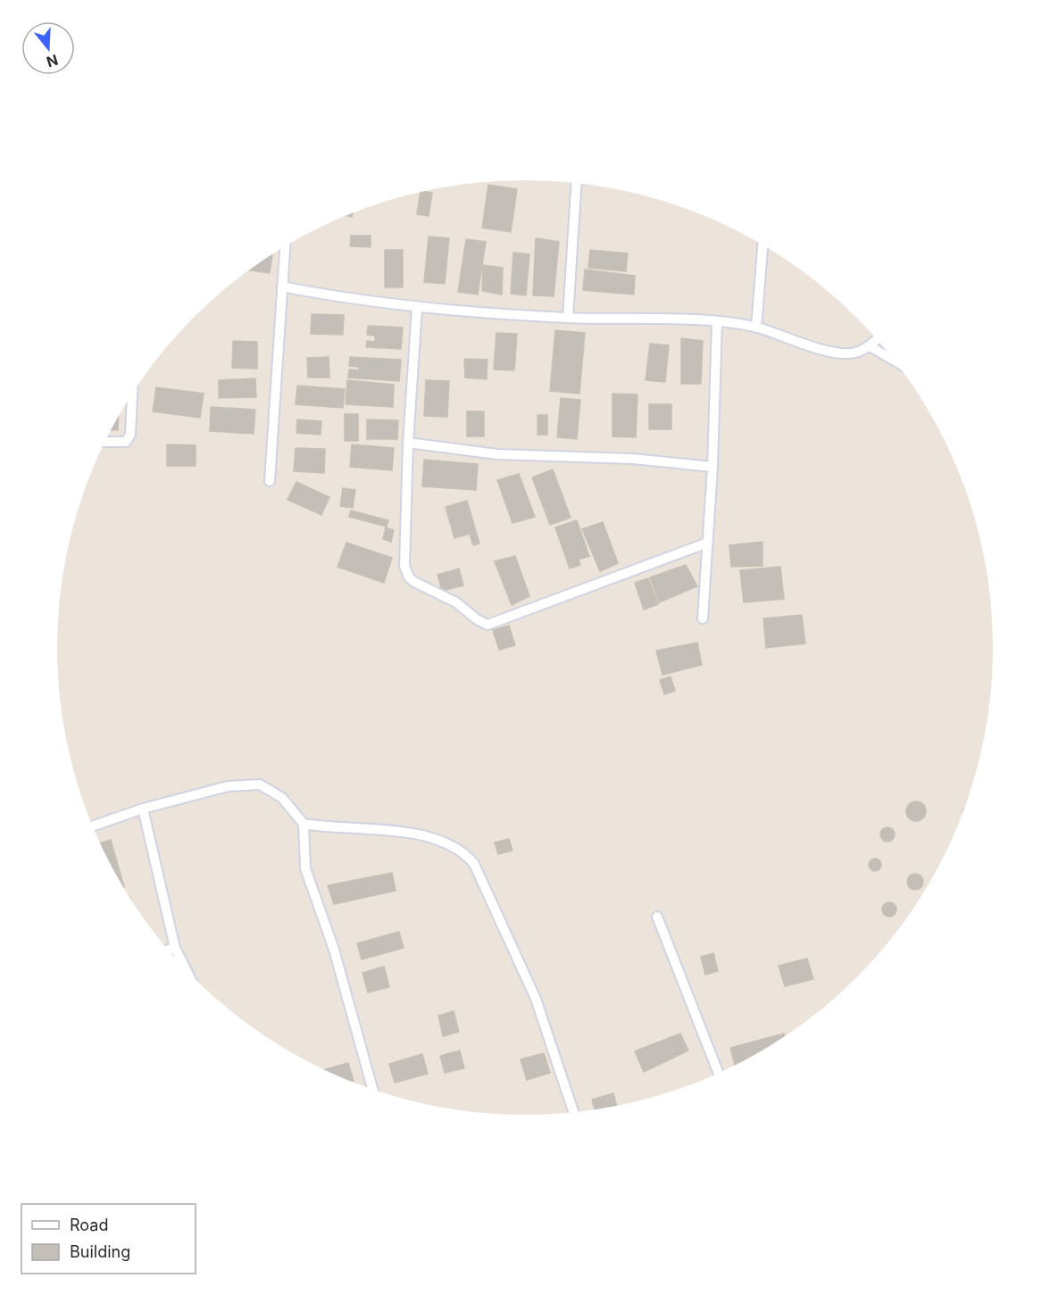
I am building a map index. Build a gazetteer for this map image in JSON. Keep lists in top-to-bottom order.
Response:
{
  "legend": ["Road", "Building"],
  "north": "bottom"
}
